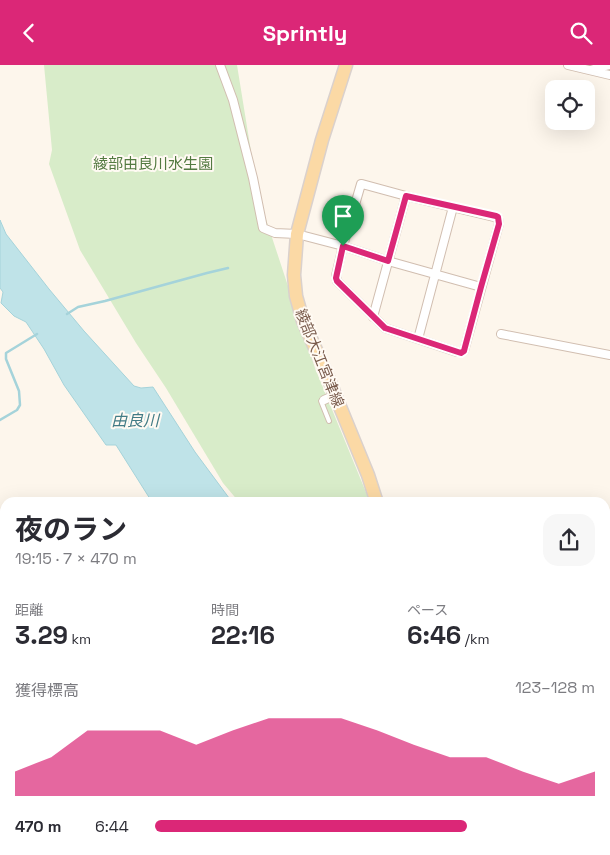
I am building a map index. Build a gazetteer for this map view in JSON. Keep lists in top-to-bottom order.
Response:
{
  "streets": {
    "main road": ["綾部大江宮津線"]
  },
  "water": ["由良川"],
  "parks": ["綾部由良川水生園"],
  "page": {
    "header": "Sprintly",
    "heading": ["夜のラン", "19:15 · 7 × 470 m"],
    "stats": [
      ["距離", "3.29 km"],
      ["時間", "22:16"],
      ["ペース", "6:46 /km"]
    ],
    "chart": ["獲得標高", "123–128 m"],
    "list": [
      {
        "name": "470 m",
        "note": "6:44"
      }
    ]
  }
}
